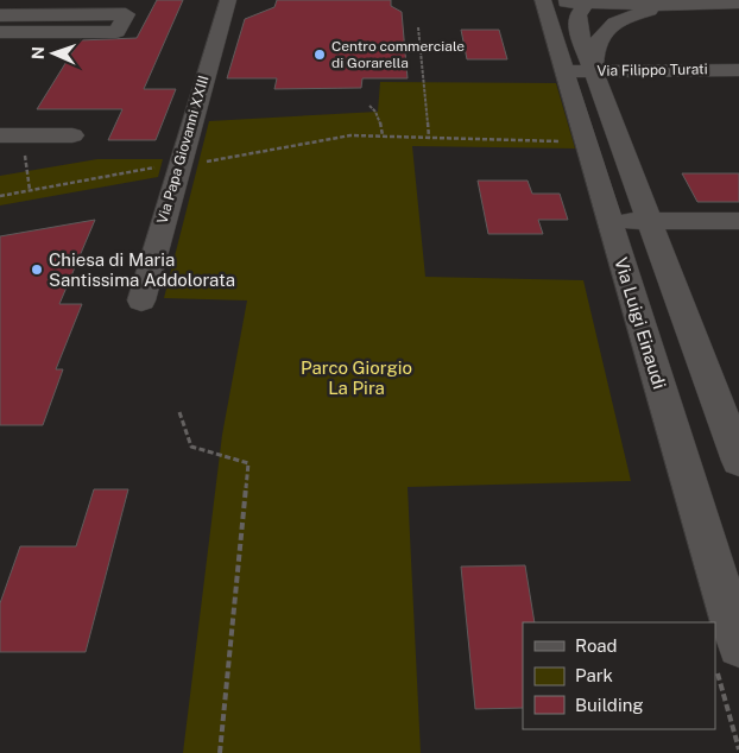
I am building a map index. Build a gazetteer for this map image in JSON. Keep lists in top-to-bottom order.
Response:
{
  "streets": {
    "street": ["Via Filippo Turati", "Via Papa Giovanni XXIII", "Via Luigi Einaudi"]
  },
  "crossings": [
    ["Via Filippo Turati", "Via Luigi Einaudi"]
  ],
  "parks": ["Parco Giorgio La Pira"],
  "places": ["Centro commerciale di Gorarella", "Chiesa di Maria Santissima Addolorata"],
  "legend": ["Road", "Park", "Building"],
  "north": "left"
}
